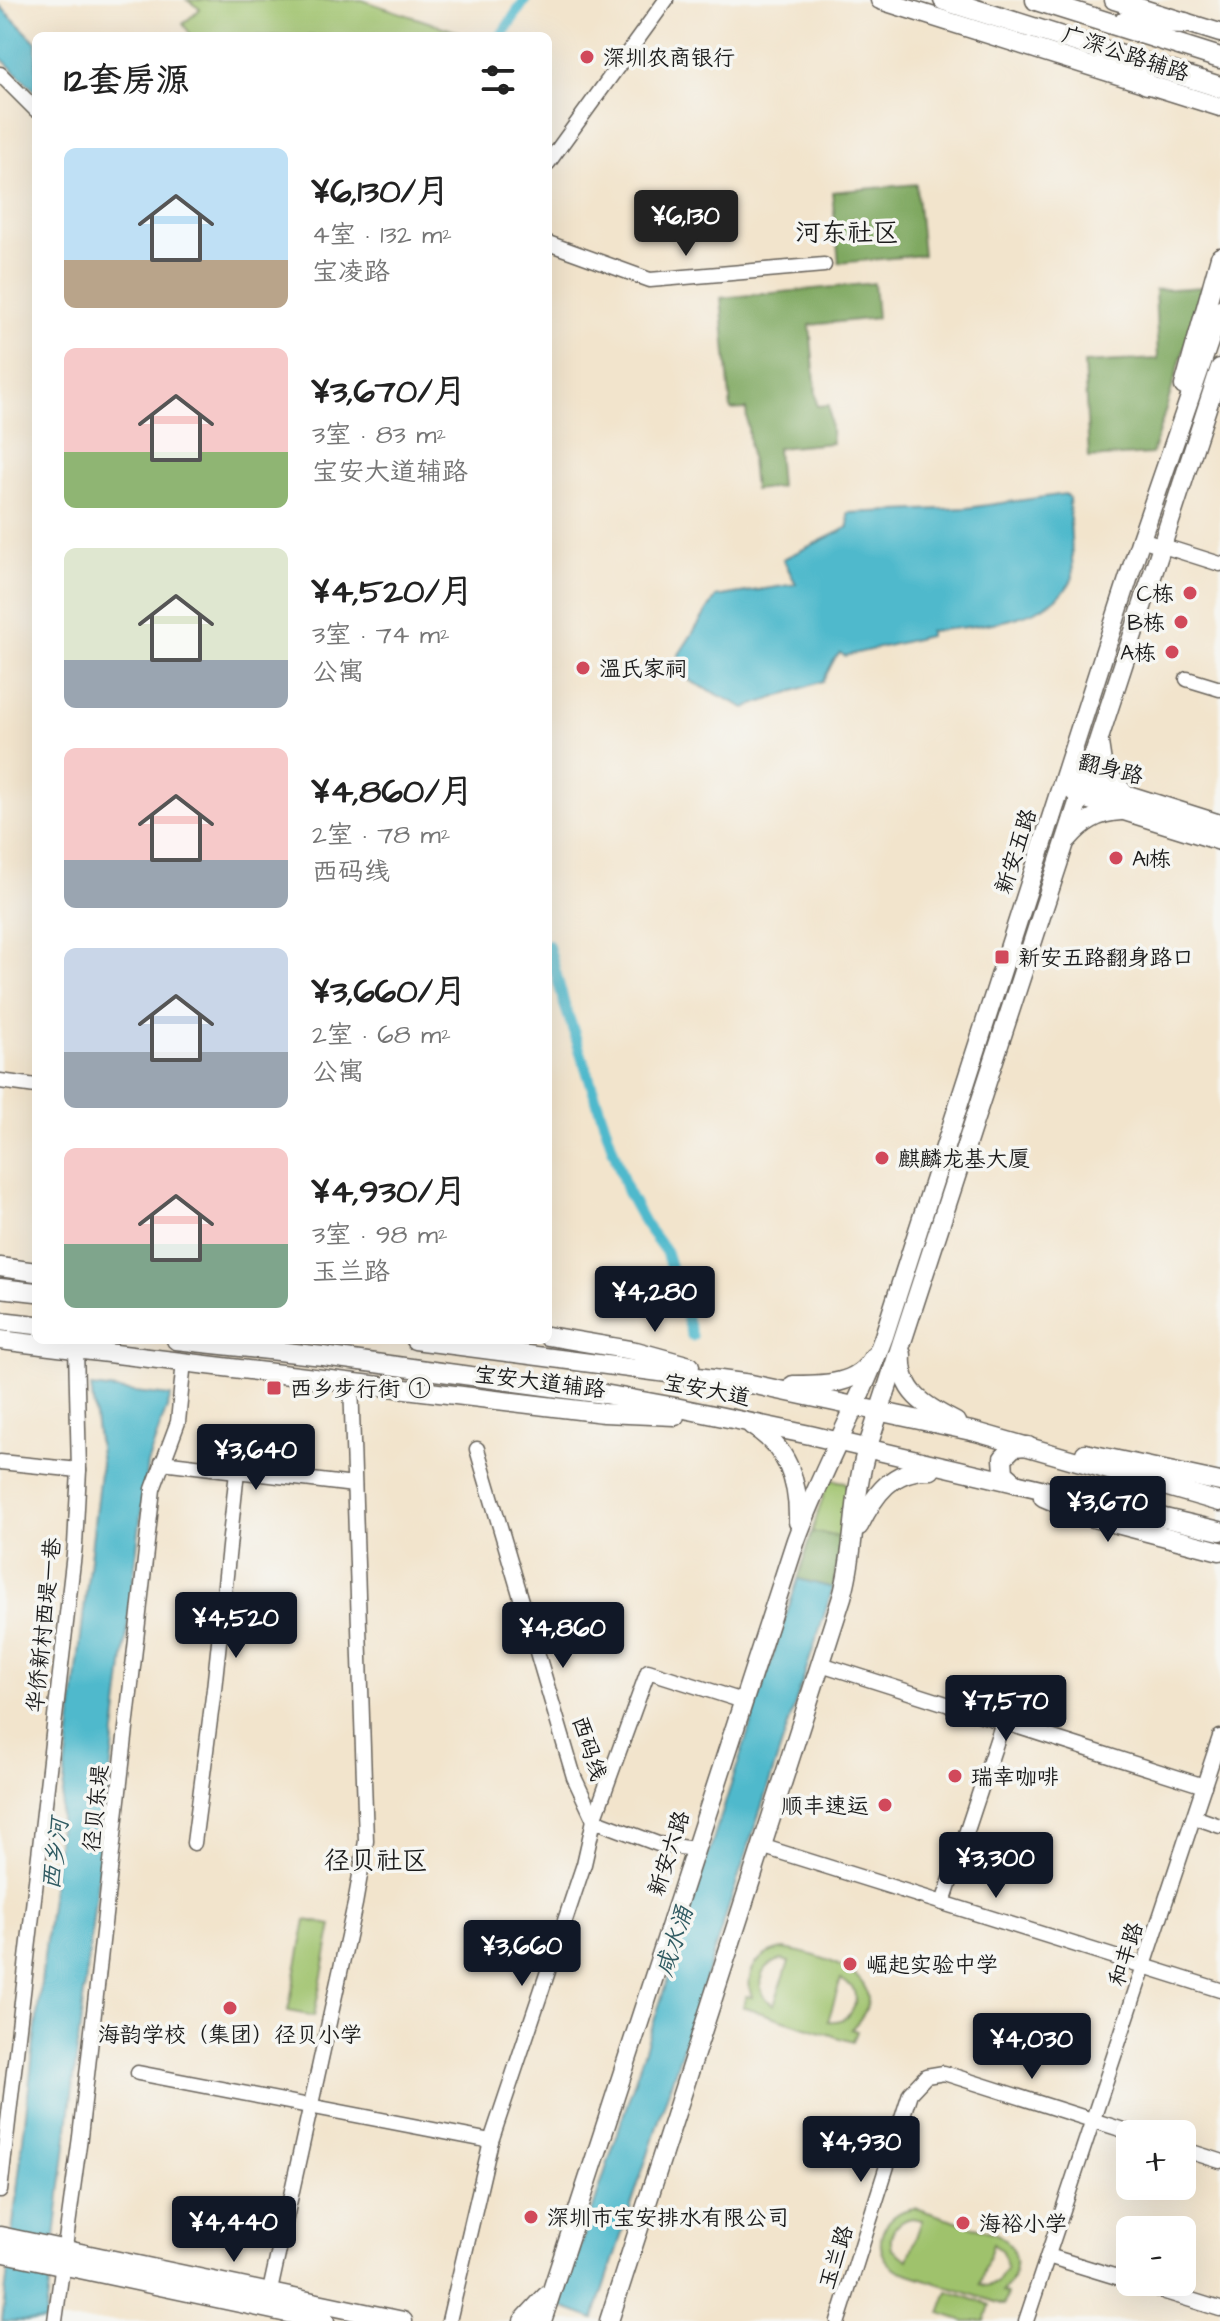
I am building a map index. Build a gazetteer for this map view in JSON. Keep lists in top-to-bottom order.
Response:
{
  "streets": {
    "main road": [
      "广深公路辅路",
      "翻身路",
      "新安五路",
      "宝安大道辅路",
      "宝安大道",
      "新安六路"
    ],
    "street": [
      "华侨新村西堤一巷",
      "西码线",
      "径贝东堤",
      "和丰路",
      "玉兰路"
    ]
  },
  "crossings": [
    ["翻身路", "新安五路"],
    ["新安五路", "宝安大道"],
    ["新安五路", "新安六路"],
    ["宝安大道辅路", "宝安大道"],
    ["宝安大道辅路", "华侨新村西堤一巷"],
    ["宝安大道辅路", "径贝东堤"],
    ["宝安大道", "新安六路"],
    ["和丰路", "玉兰路"]
  ],
  "districts": ["河东社区", "径贝社区"],
  "water": ["西乡河", "咸水涌"],
  "places": {
    "other": [
      "深圳农商银行",
      "C栋",
      "B栋",
      "A栋",
      "温氏家祠",
      "A1栋",
      "麒麟龙基大厦",
      "瑞幸咖啡",
      "顺丰速运",
      "崛起实验中学",
      "海韵学校（集团）径贝小学",
      "深圳市宝安排水有限公司",
      "海裕小学"
    ],
    "transit": ["新安五路翻身路口", "西乡步行街 ①"]
  },
  "page": {
    "heading": "12套房源",
    "list": [
      {
        "name": "¥6,130/月",
        "note": "4室 · 132 m² · 宝凌路"
      },
      {
        "name": "¥3,670/月",
        "note": "3室 · 83 m² · 宝安大道辅路"
      },
      {
        "name": "¥4,520/月",
        "note": "3室 · 74 m² · 公寓"
      },
      {
        "name": "¥4,860/月",
        "note": "2室 · 78 m² · 西码线"
      },
      {
        "name": "¥3,660/月",
        "note": "2室 · 68 m² · 公寓"
      },
      {
        "name": "¥4,930/月",
        "note": "3室 · 98 m² · 玉兰路"
      }
    ],
    "price": [
      "¥6,130",
      "¥4,280",
      "¥3,640",
      "¥3,670",
      "¥4,520",
      "¥4,860",
      "¥7,570",
      "¥3,300",
      "¥3,660",
      "¥4,030",
      "¥4,930",
      "¥4,440"
    ],
    "map_buttons": ["+", "−"]
  }
}
